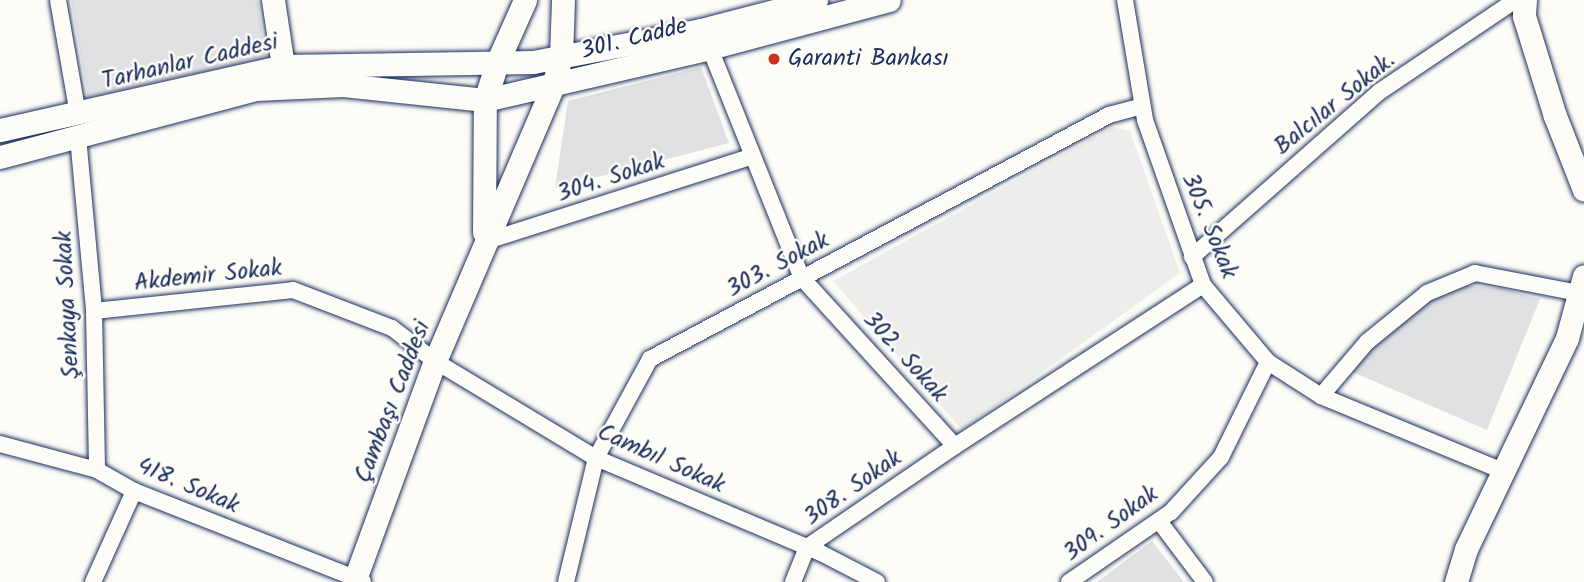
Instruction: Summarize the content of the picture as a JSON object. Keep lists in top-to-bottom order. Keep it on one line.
{"streets":{"main road":["301. Cadde","Tarhanlar Caddesi","Çambaşı Caddesi"],"street":["Balcılar Sokak.","304. Sokak","305. Sokak","303. Sokak","Akdemir Sokak","Şenkaya Sokak","302. Sokak","Cambıl Sokak","418. Sokak","308. Sokak","309. Sokak"]},"crossings":[["301. Cadde","Tarhanlar Caddesi"],["301. Cadde","302. Sokak"],["301. Cadde","Çambaşı Caddesi"],["Tarhanlar Caddesi","Şenkaya Sokak"],["Tarhanlar Caddesi","Çambaşı Caddesi"],["Balcılar Sokak.","305. Sokak"],["304. Sokak","302. Sokak"],["304. Sokak","Çambaşı Caddesi"],["305. Sokak","303. Sokak"],["305. Sokak","309. Sokak"],["303. Sokak","302. Sokak"],["303. Sokak","Cambıl Sokak"],["Akdemir Sokak","Şenkaya Sokak"],["Akdemir Sokak","Çambaşı Caddesi"],["Akdemir Sokak","Cambıl Sokak"],["Şenkaya Sokak","418. Sokak"],["302. Sokak","308. Sokak"],["Çambaşı Caddesi","Cambıl Sokak"],["Çambaşı Caddesi","418. Sokak"],["Cambıl Sokak","308. Sokak"]],"places":["Garanti Bankası"]}
